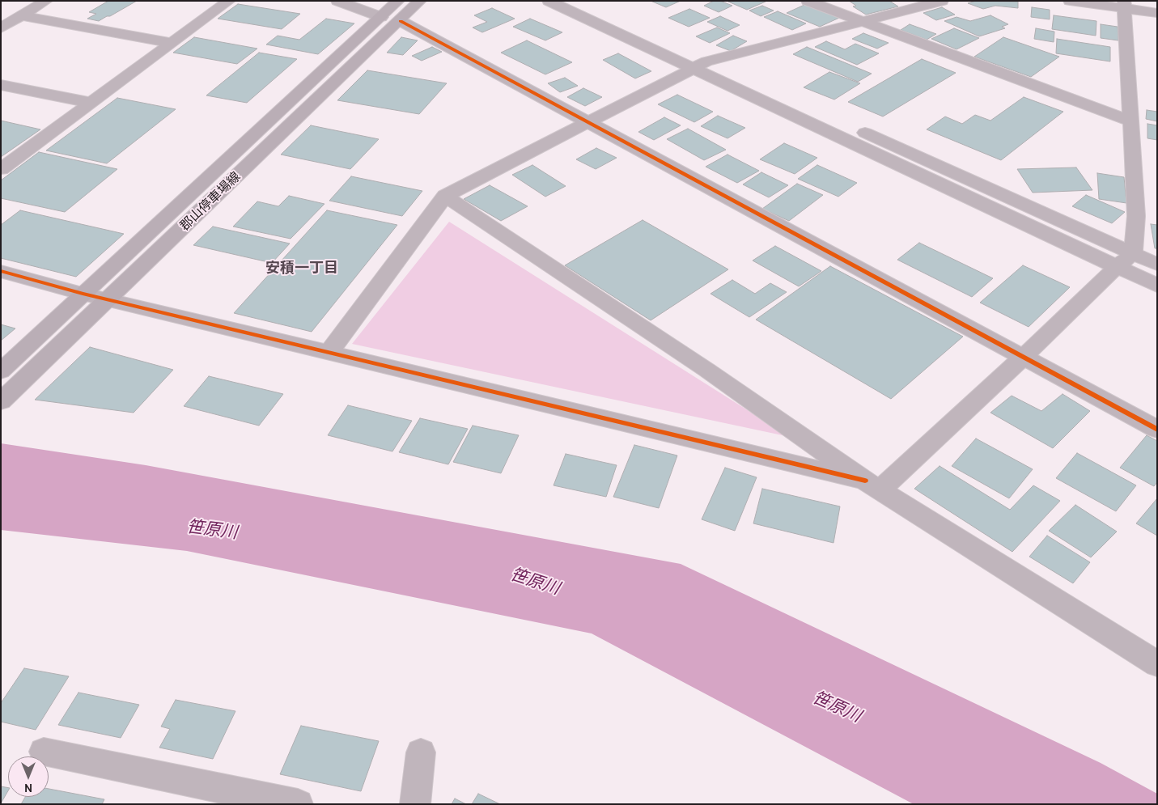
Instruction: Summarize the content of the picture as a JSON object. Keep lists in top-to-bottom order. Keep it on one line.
{"streets":{"main road":["郡山停車場線"]},"districts":["安積一丁目"],"water":["笹原川"],"north":"bottom"}
